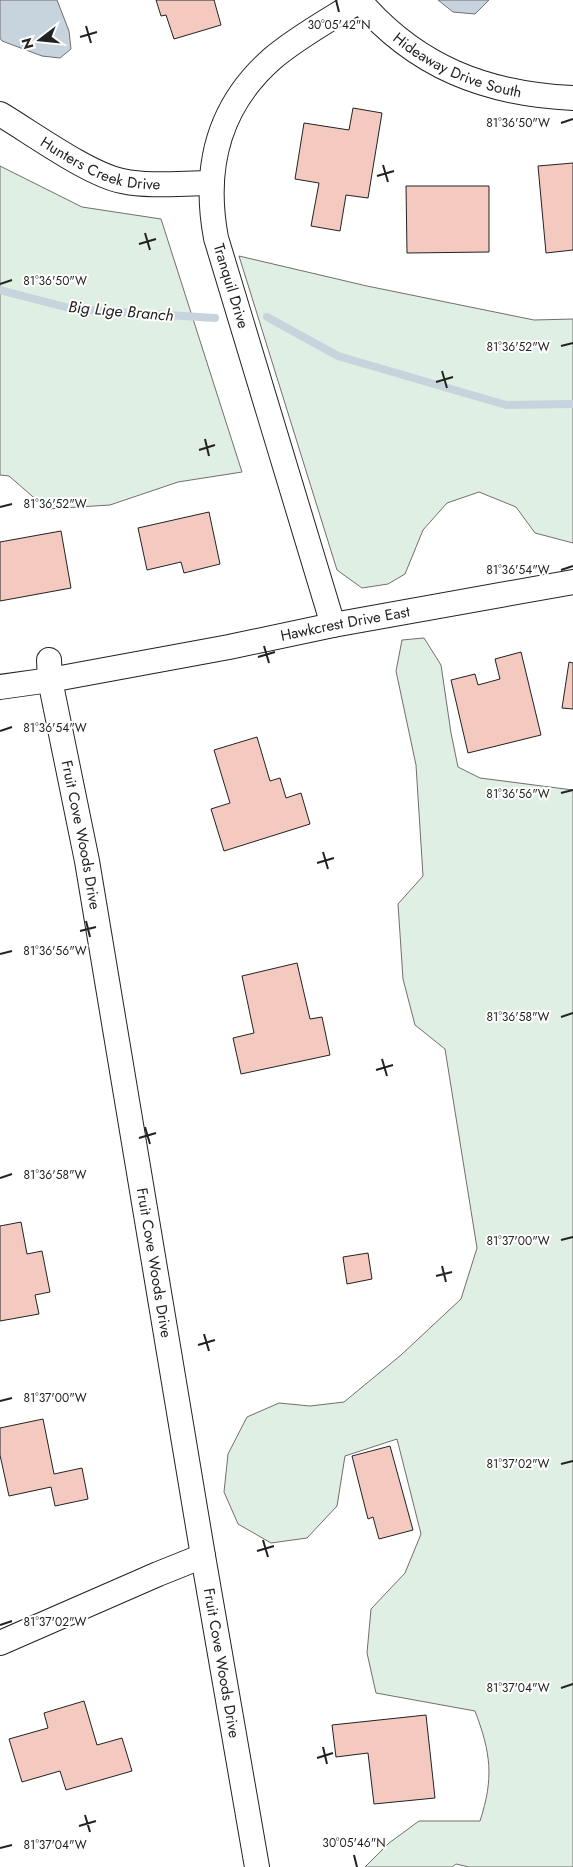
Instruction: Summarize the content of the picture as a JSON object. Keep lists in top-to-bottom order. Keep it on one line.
{"streets":{"street":["Hideaway Drive South","Hunters Creek Drive","Tranquil Drive","Hawkcrest Drive East","Fruit Cove Woods Drive"]},"crossings":[["Hideaway Drive South","Tranquil Drive"],["Hunters Creek Drive","Tranquil Drive"],["Tranquil Drive","Hawkcrest Drive East"],["Hawkcrest Drive East","Fruit Cove Woods Drive"]],"water":["Big Lige Branch"],"north":"left","coordinates":["30°05'42\"N","81°36'50\"W","81°36'52\"W","81°36'54\"W","81°36'56\"W","81°36'58\"W","81°37'00\"W","81°37'02\"W","81°37'04\"W","30°05'46\"N"]}
